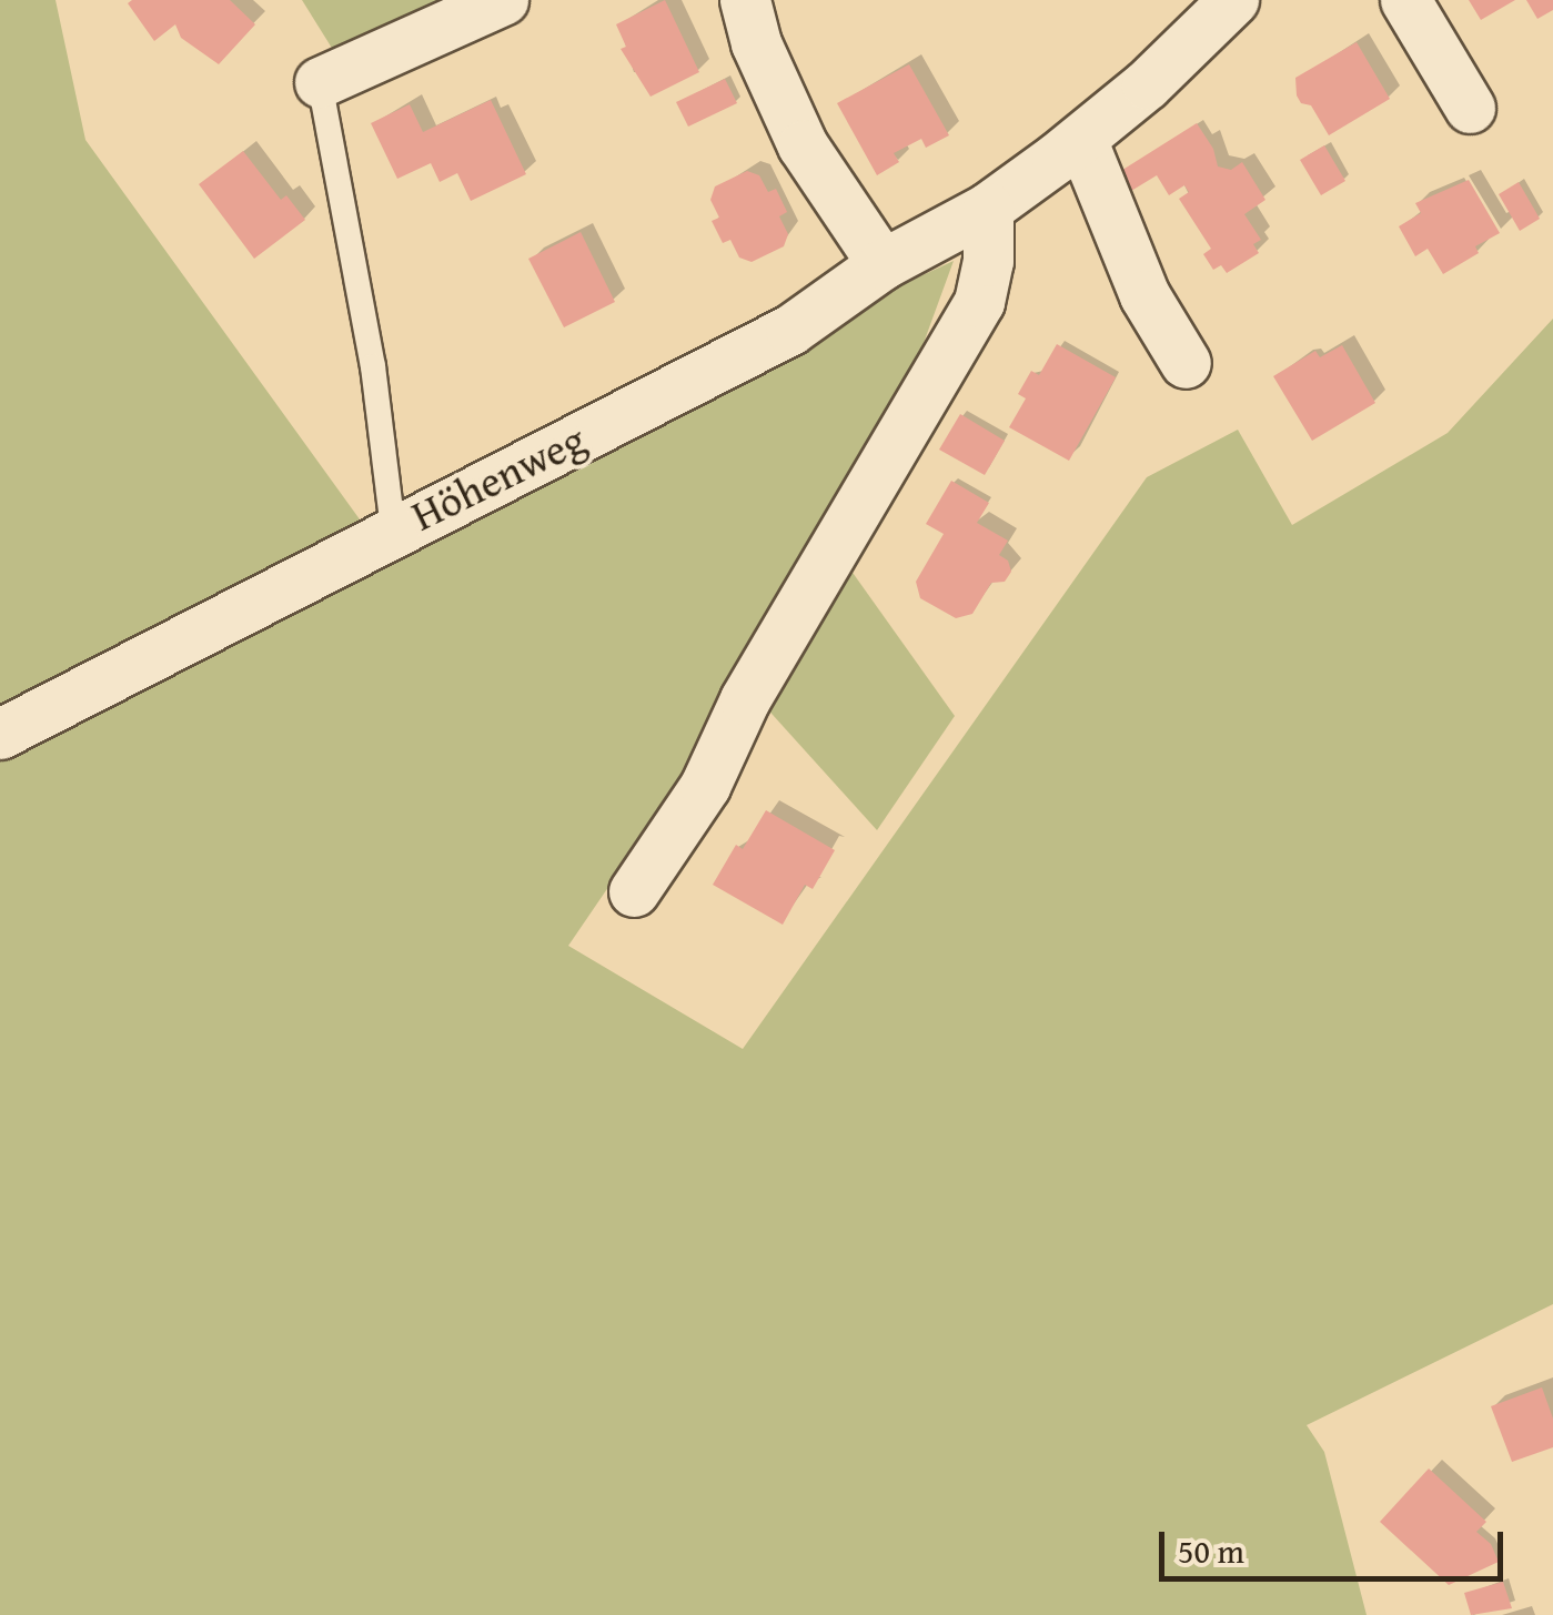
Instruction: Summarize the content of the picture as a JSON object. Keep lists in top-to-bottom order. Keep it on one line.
{"streets":{"street":["Höhenweg"]},"scale_bar":"50 m"}
